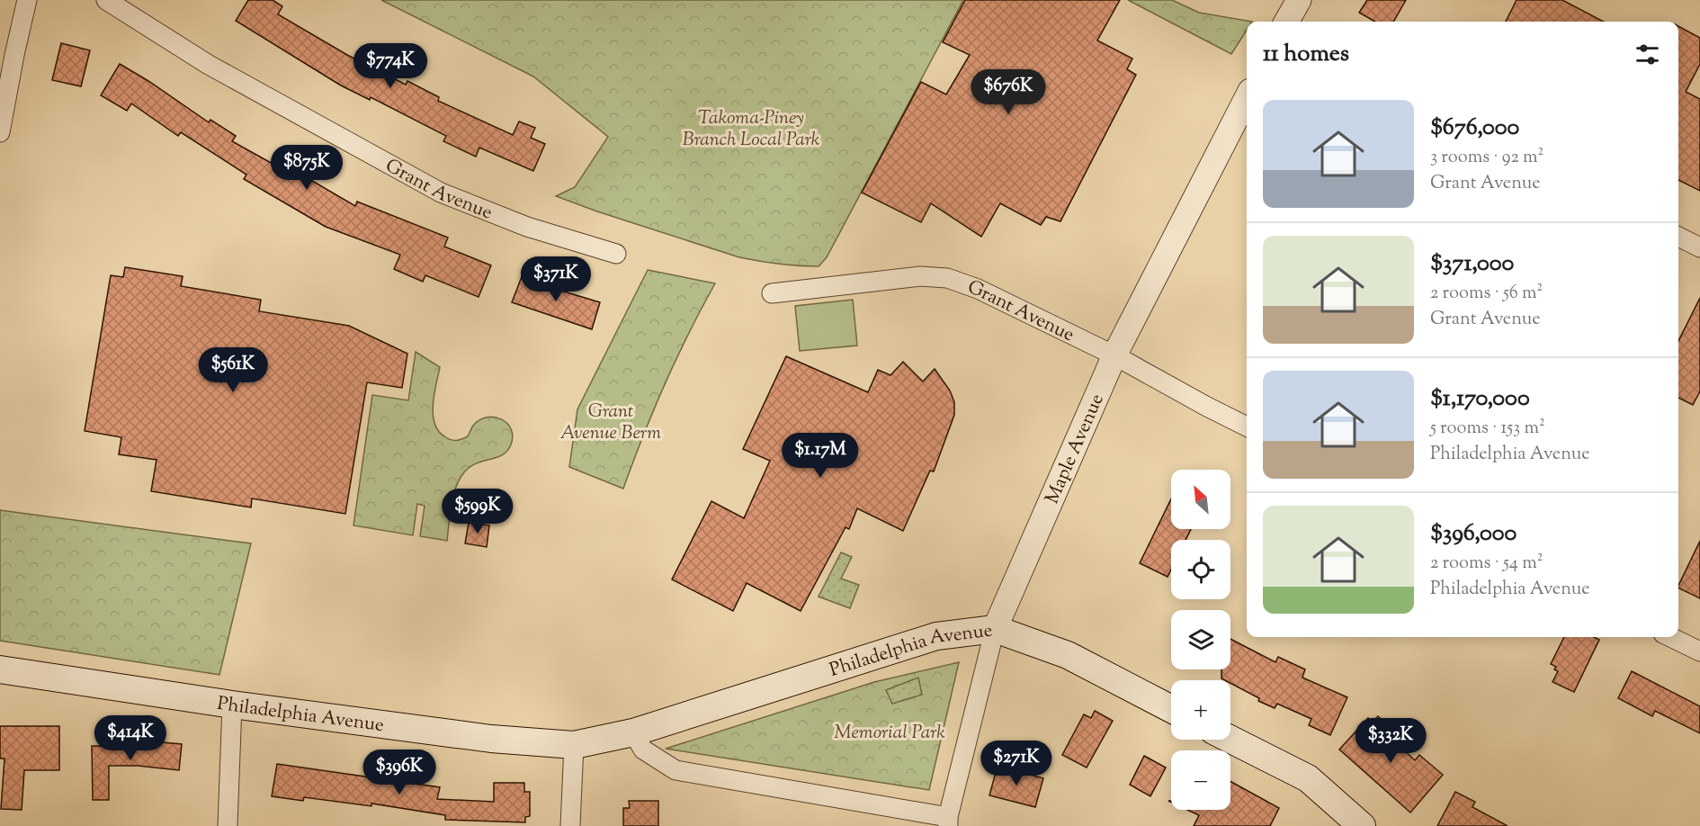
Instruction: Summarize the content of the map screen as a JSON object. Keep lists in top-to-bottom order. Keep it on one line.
{"streets":{"main road":["Philadelphia Avenue"],"street":["Grant Avenue","Maple Avenue"]},"crossings":[["Grant Avenue","Maple Avenue"],["Maple Avenue","Philadelphia Avenue"]],"parks":["Takoma-Piney Branch Local Park","Grant Avenue Berm","Memorial Park"],"north":"top left","page":{"heading":"11 homes","price":["$774K","$676K","$875K","$371K","$561K","$1.17M","$599K","$414K","$332K","$271K","$396K"],"list":[{"name":"$676,000","note":"3 rooms · 92 m² · Grant Avenue"},{"name":"$371,000","note":"2 rooms · 56 m² · Grant Avenue"},{"name":"$1,170,000","note":"5 rooms · 153 m² · Philadelphia Avenue"},{"name":"$396,000","note":"2 rooms · 54 m² · Philadelphia Avenue"}],"map_buttons":["+","−"]}}
